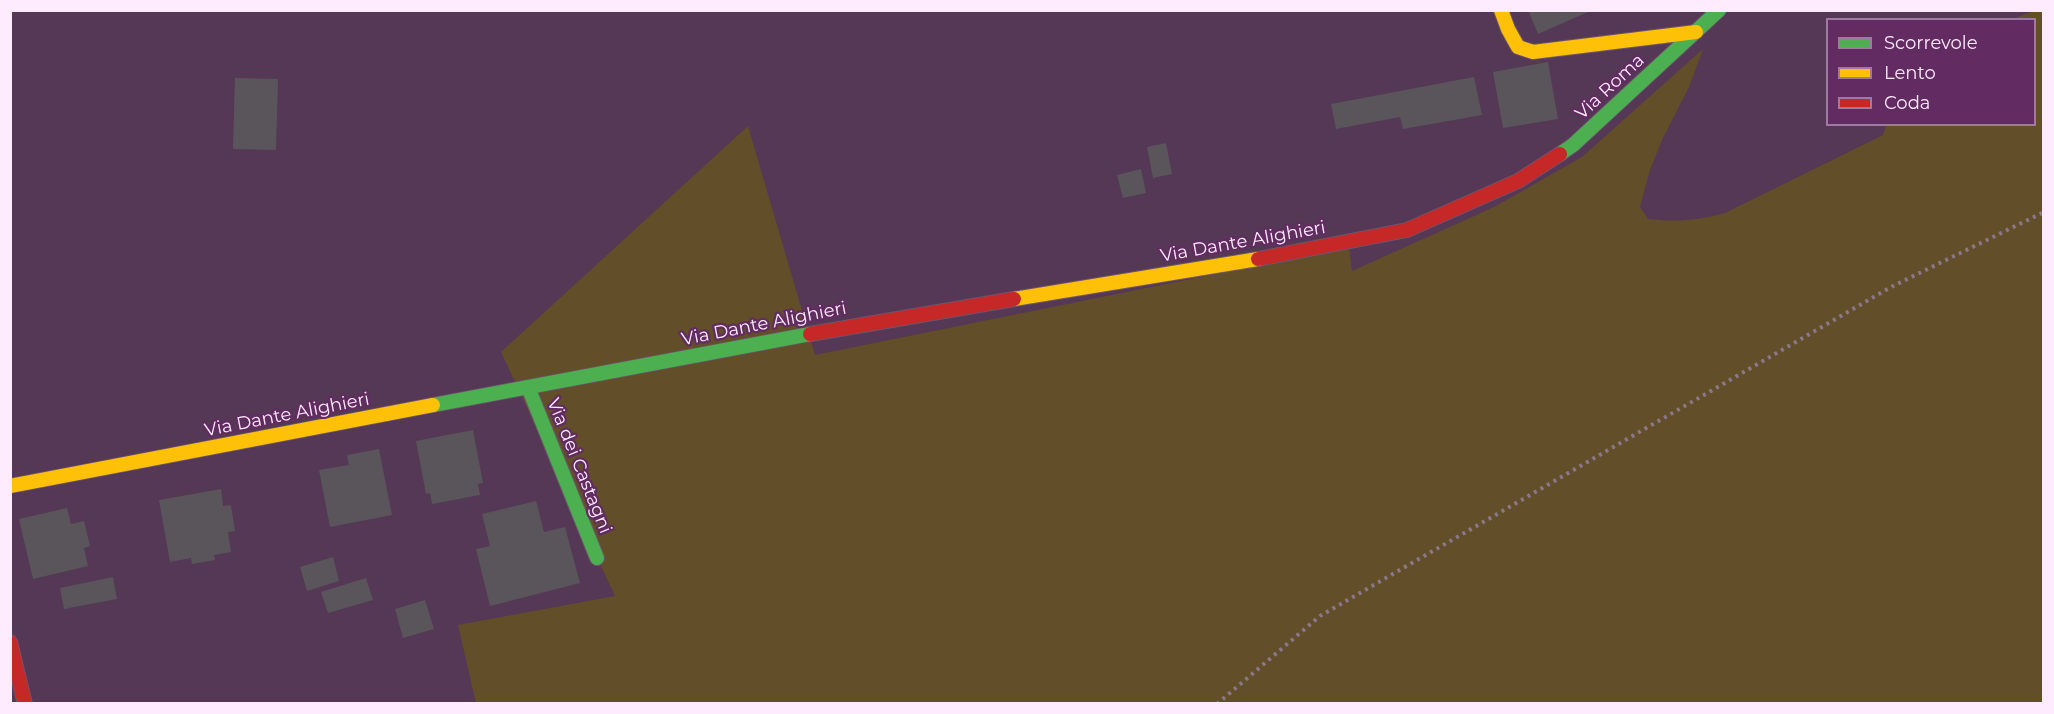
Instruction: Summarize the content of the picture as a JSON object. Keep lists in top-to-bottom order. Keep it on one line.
{"streets":{"street":["Via Roma","Via Dante Alighieri","Via dei Castagni"]},"crossings":[["Via Roma","Via Dante Alighieri"],["Via Dante Alighieri","Via dei Castagni"]],"legend":["Scorrevole","Lento","Coda"]}
